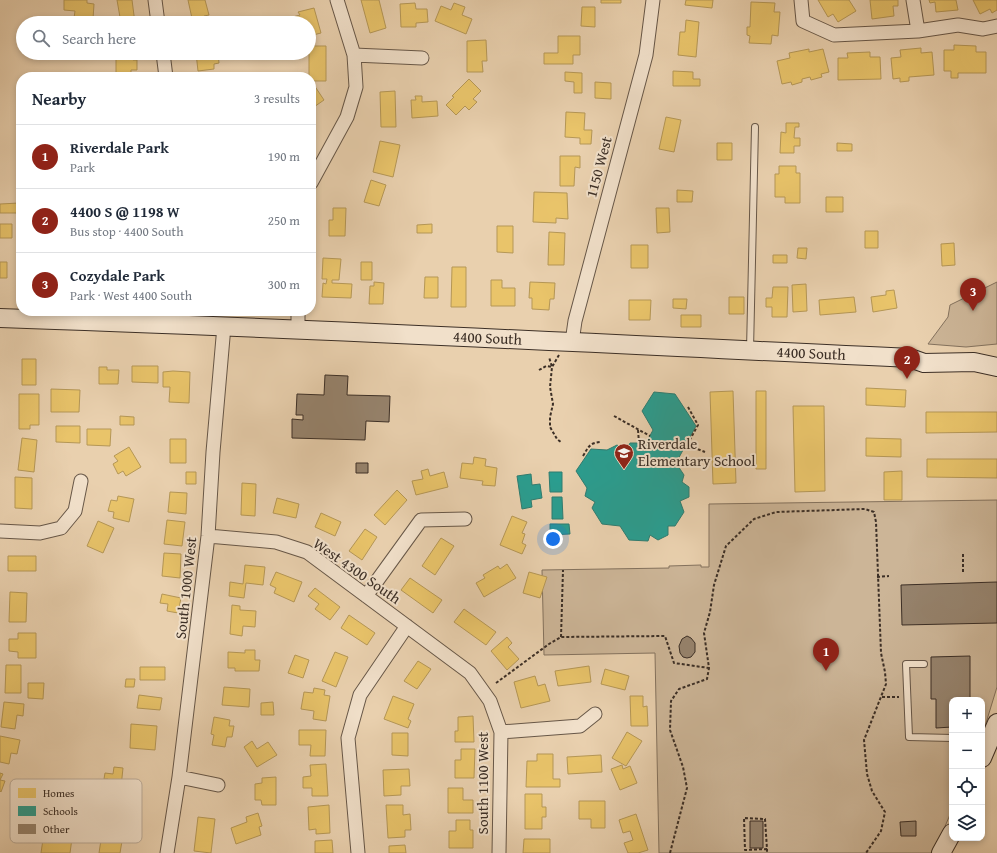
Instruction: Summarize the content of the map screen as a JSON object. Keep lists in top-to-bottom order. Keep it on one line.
{"streets":{"street":["1150 West","4400 South","West 4300 South","South 1000 West","South 1100 West"]},"crossings":[["1150 West","4400 South"],["4400 South","South 1000 West"],["West 4300 South","South 1000 West"],["West 4300 South","South 1100 West"]],"places":{"school or university":["Riverdale Elementary School"]},"legend":["Homes","Schools","Other"],"page":{"search":"Search here","heading":["Nearby","3 results"],"list":[{"mark":"1","name":"Riverdale Park","note":"Park","value":"190 m"},{"mark":"2","name":"4400 S @ 1198 W","note":"Bus stop · 4400 South","value":"250 m"},{"mark":"3","name":"Cozydale Park","note":"Park · West 4400 South","value":"300 m"}],"pins":["3","2","1"],"map_buttons":["+","−"]}}
